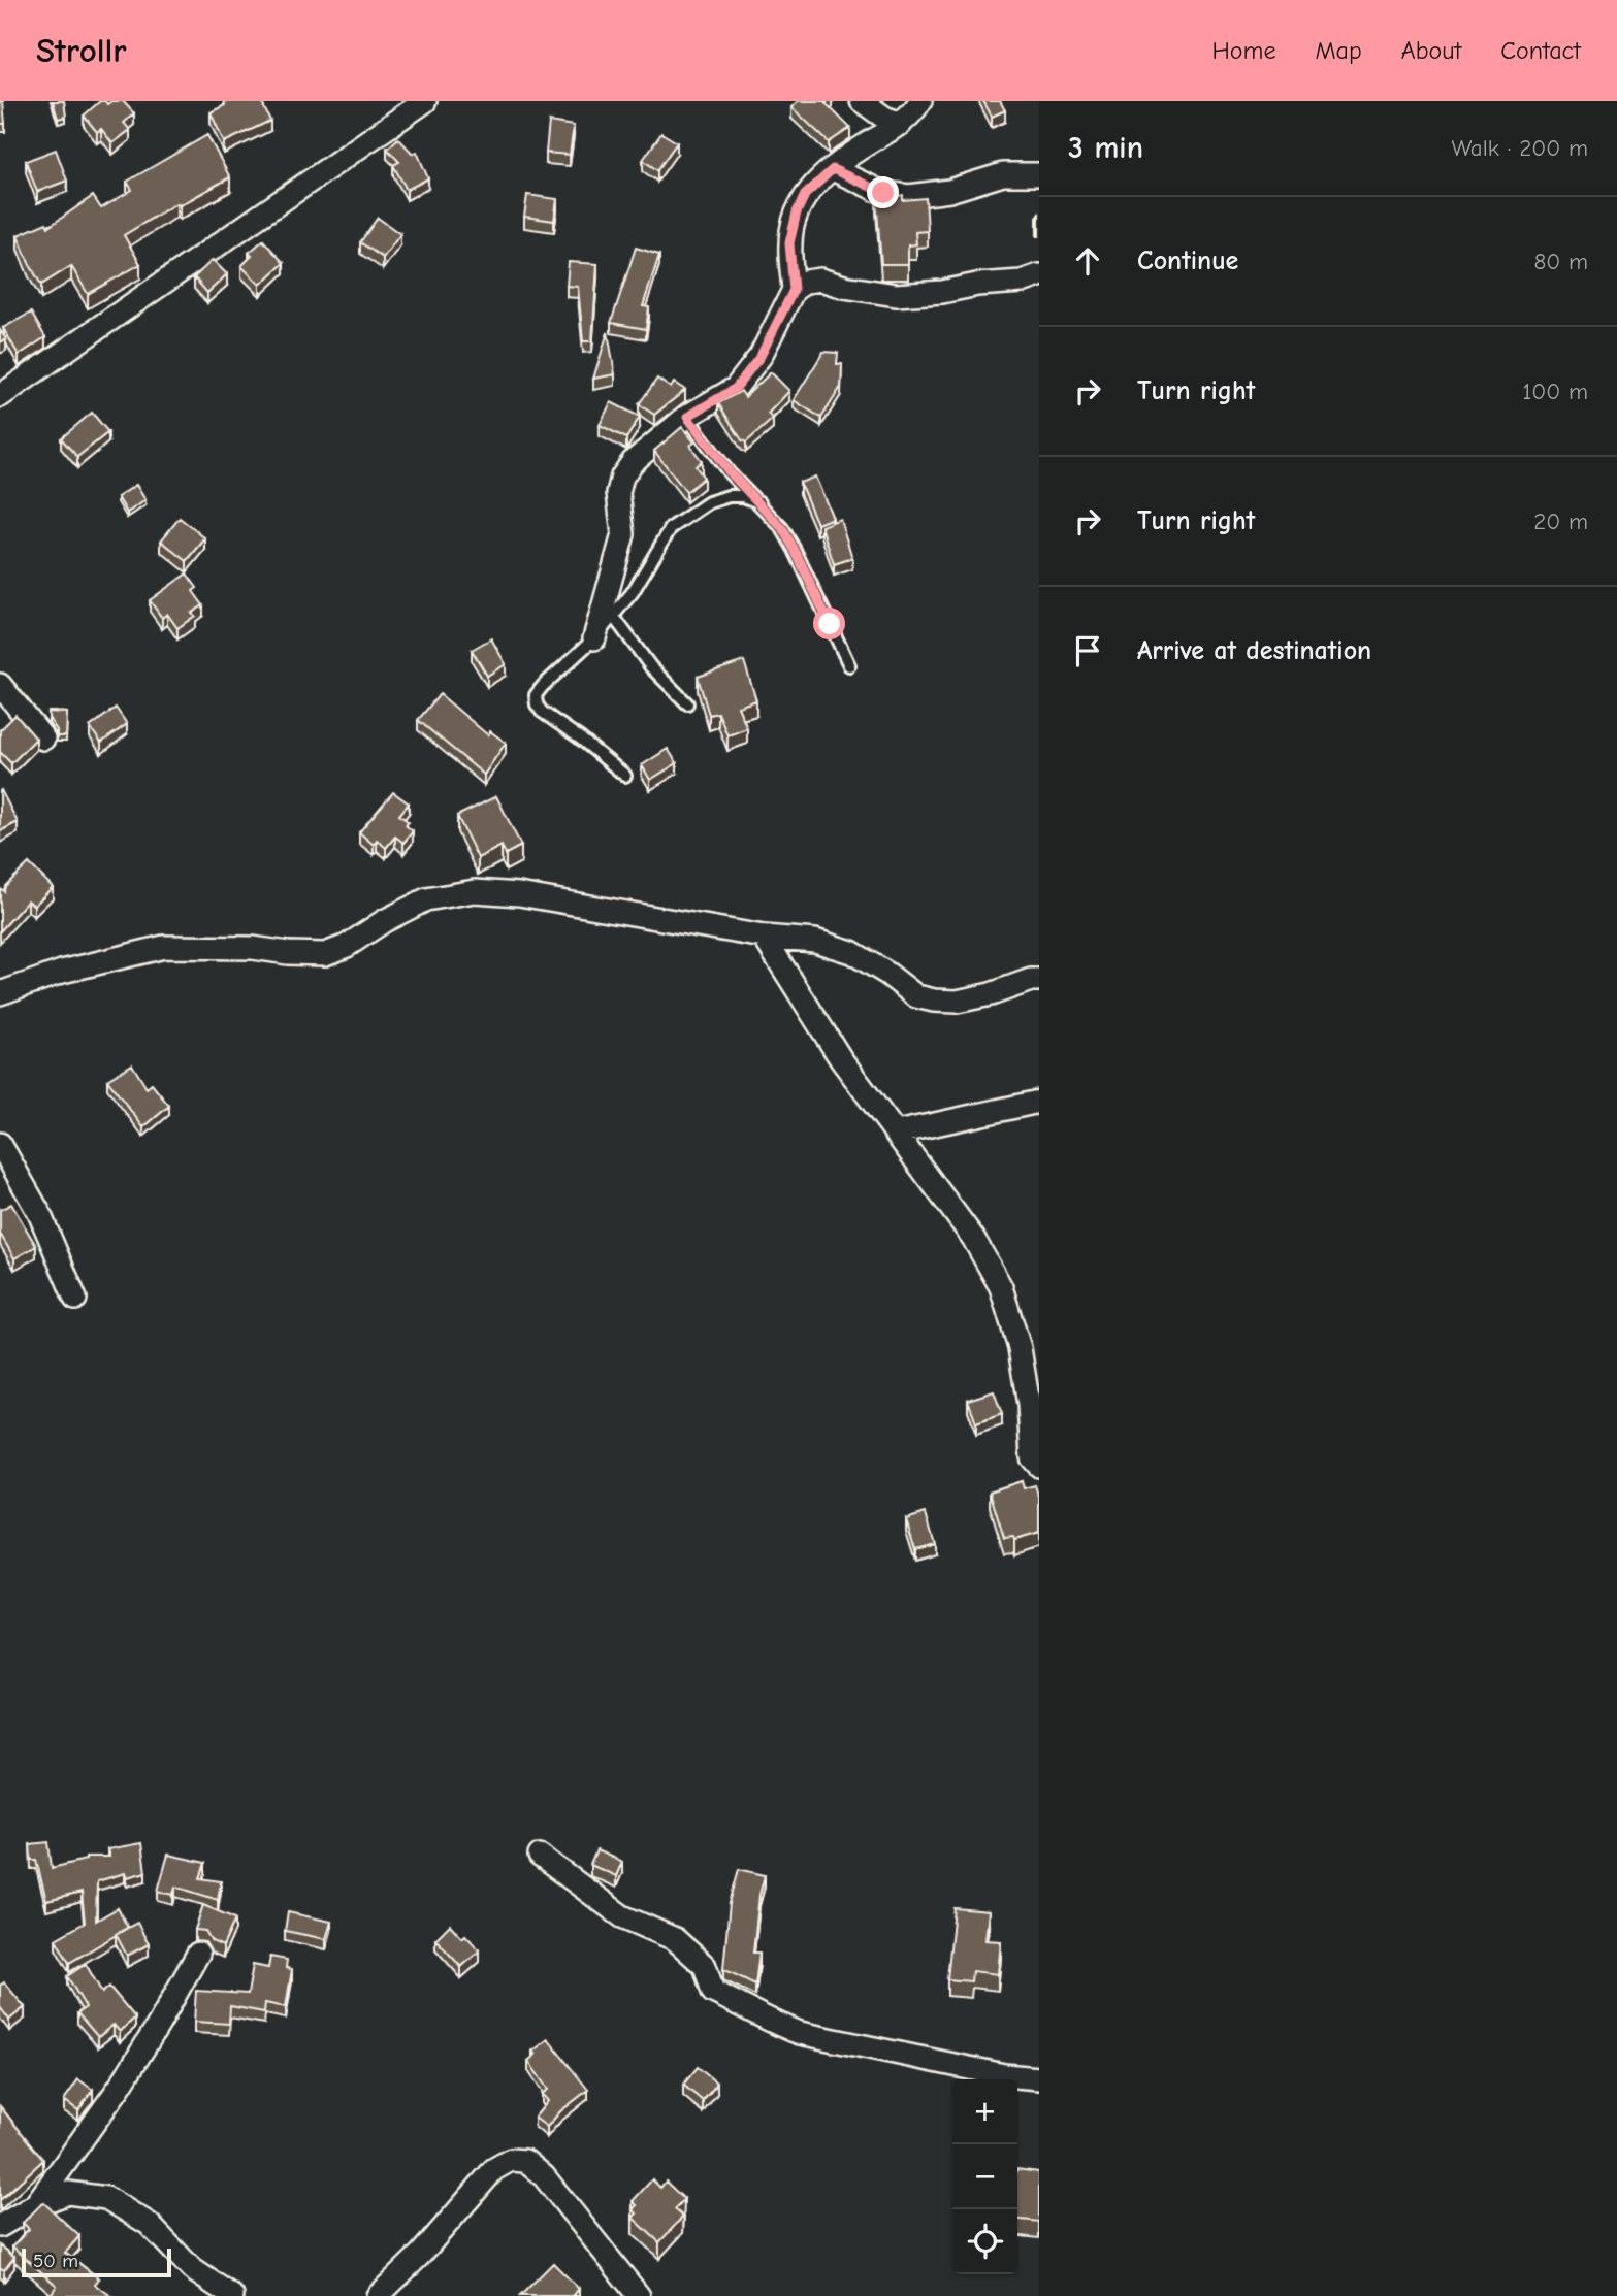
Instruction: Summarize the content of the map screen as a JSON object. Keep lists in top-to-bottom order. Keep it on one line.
{"scale_bar":"50 m","page":{"header":"Strollr","nav":["Home","Map","About","Contact"],"heading":["3 min","Walk · 200 m"],"list":[["Continue","80 m"],["Turn right","100 m"],["Turn right","20 m"],"Arrive at destination"],"map_buttons":["+","−"],"scale":"50 m"}}
